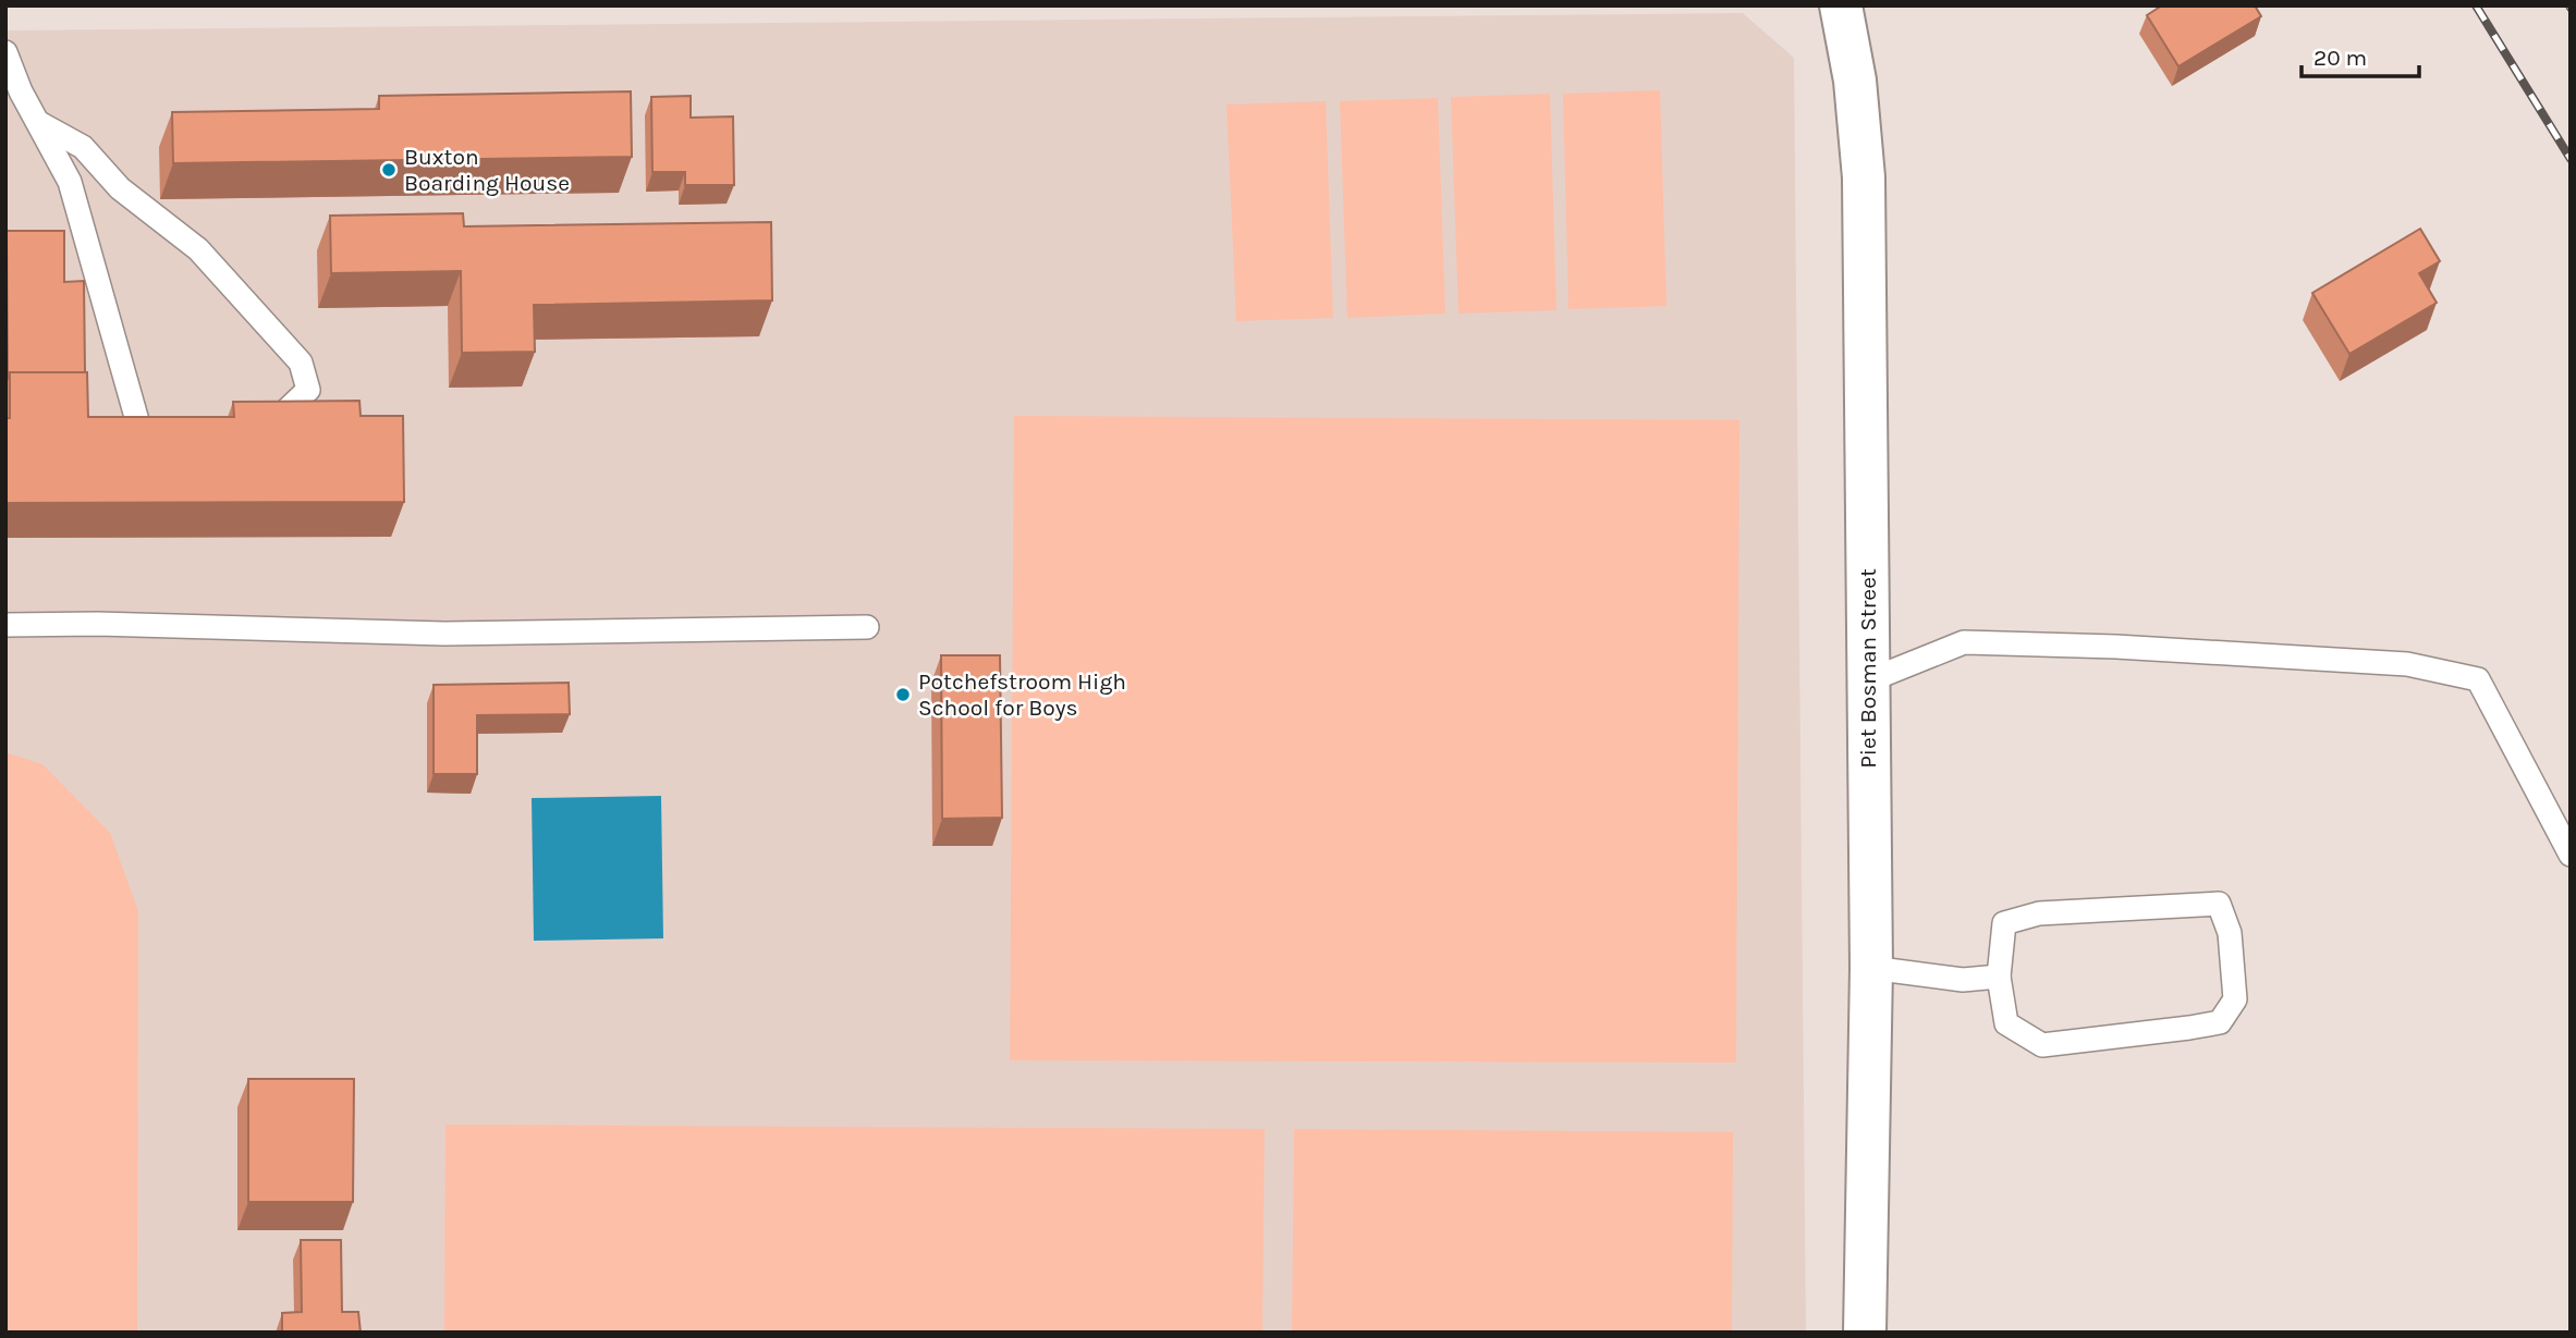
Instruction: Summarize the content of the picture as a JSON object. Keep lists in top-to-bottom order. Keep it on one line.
{"streets":{"street":["Piet Bosman Street"]},"places":["Buxton Boarding House","Potchefstroom High School for Boys"],"scale_bar":"20 m"}
